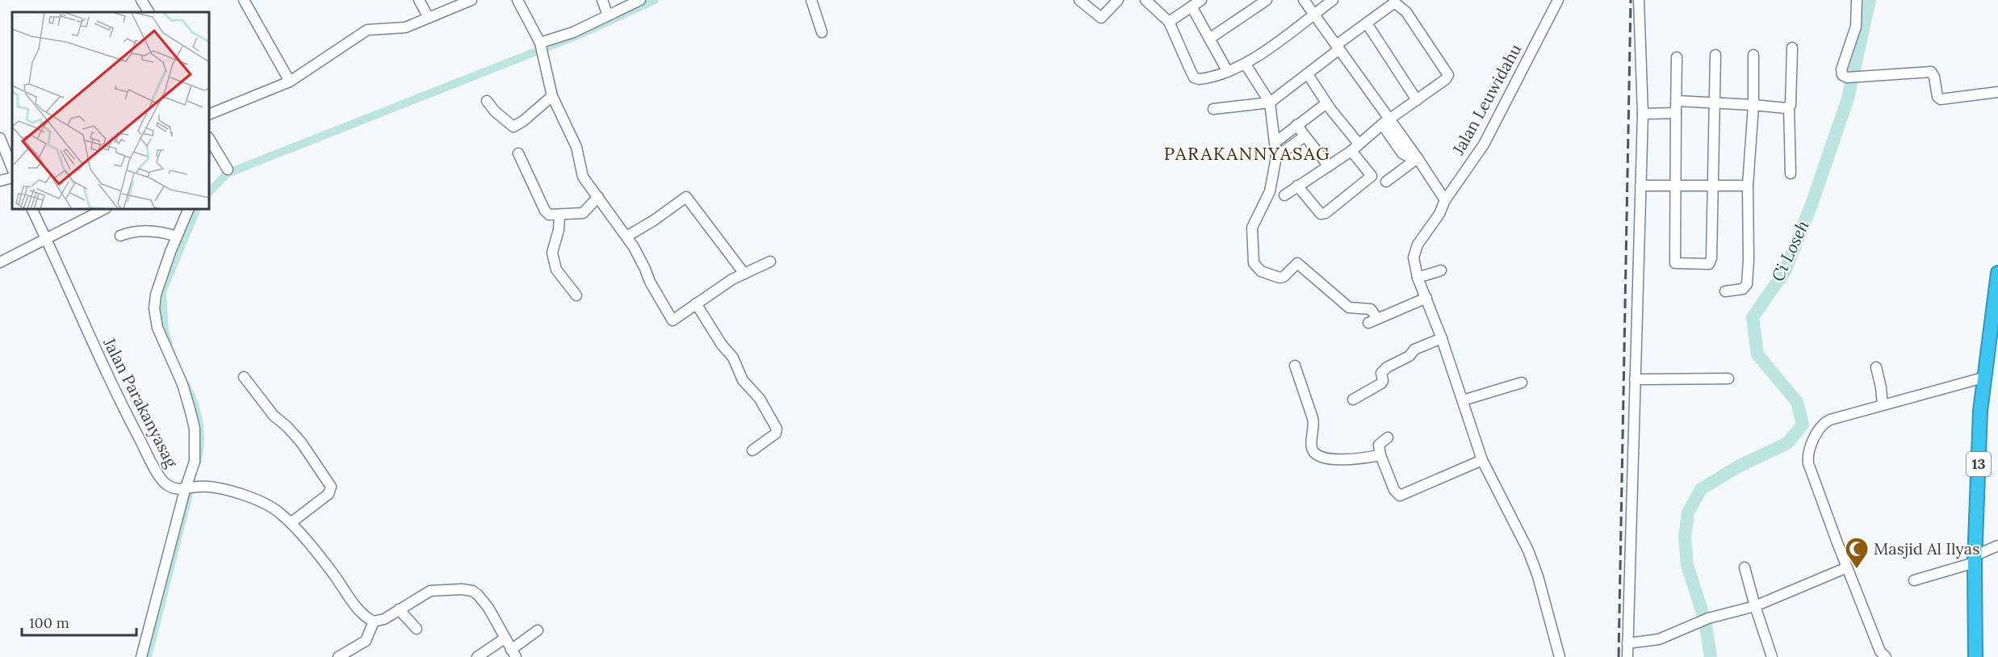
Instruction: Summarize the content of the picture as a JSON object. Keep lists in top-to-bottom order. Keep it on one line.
{"streets":{"highway":["13"],"street":["Jalan Leuwidahu","Jalan Parakanyasag"]},"districts":["PARAKANNYASAG"],"water":["Ci Loseh"],"places":{"mosque":["Masjid Al Ilyas"]},"scale_bar":"100 m"}
